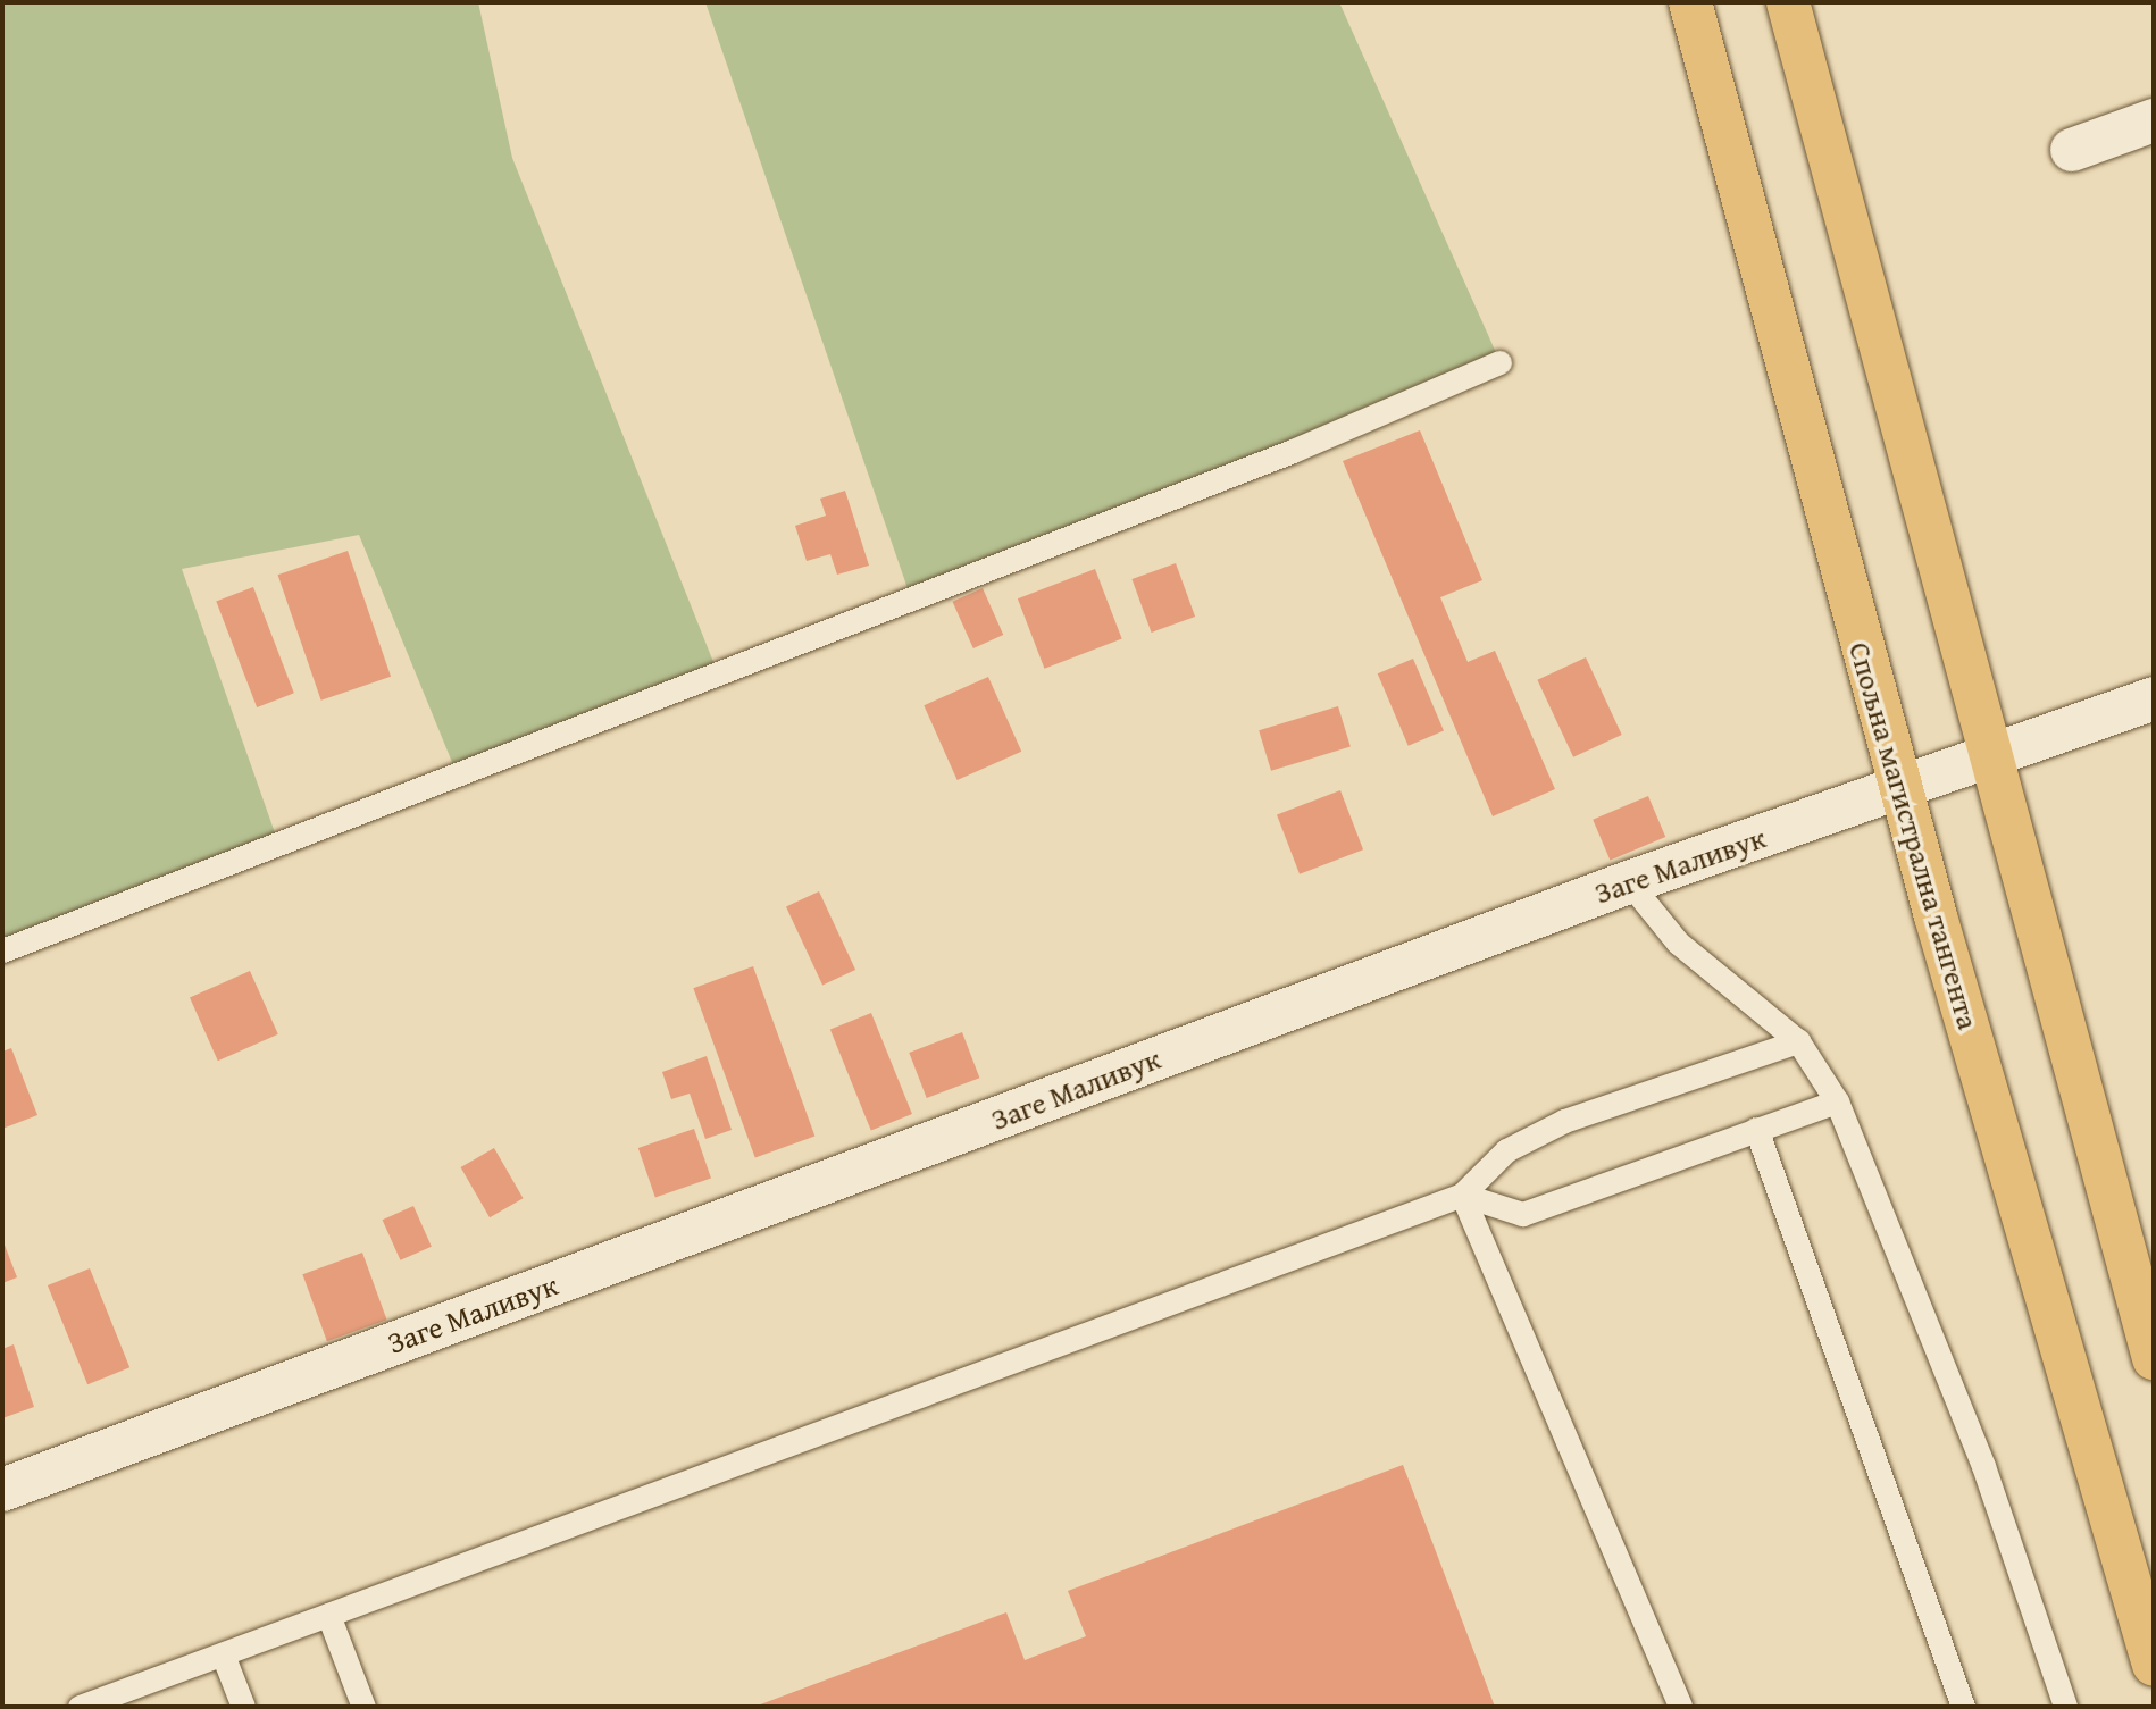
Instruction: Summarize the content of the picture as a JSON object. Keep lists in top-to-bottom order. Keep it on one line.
{"streets":{"highway":["Спољна магистрална тангента"],"street":["Заге Маливук"]},"crossings":[["Спољна магистрална тангента","Заге Маливук"]]}
